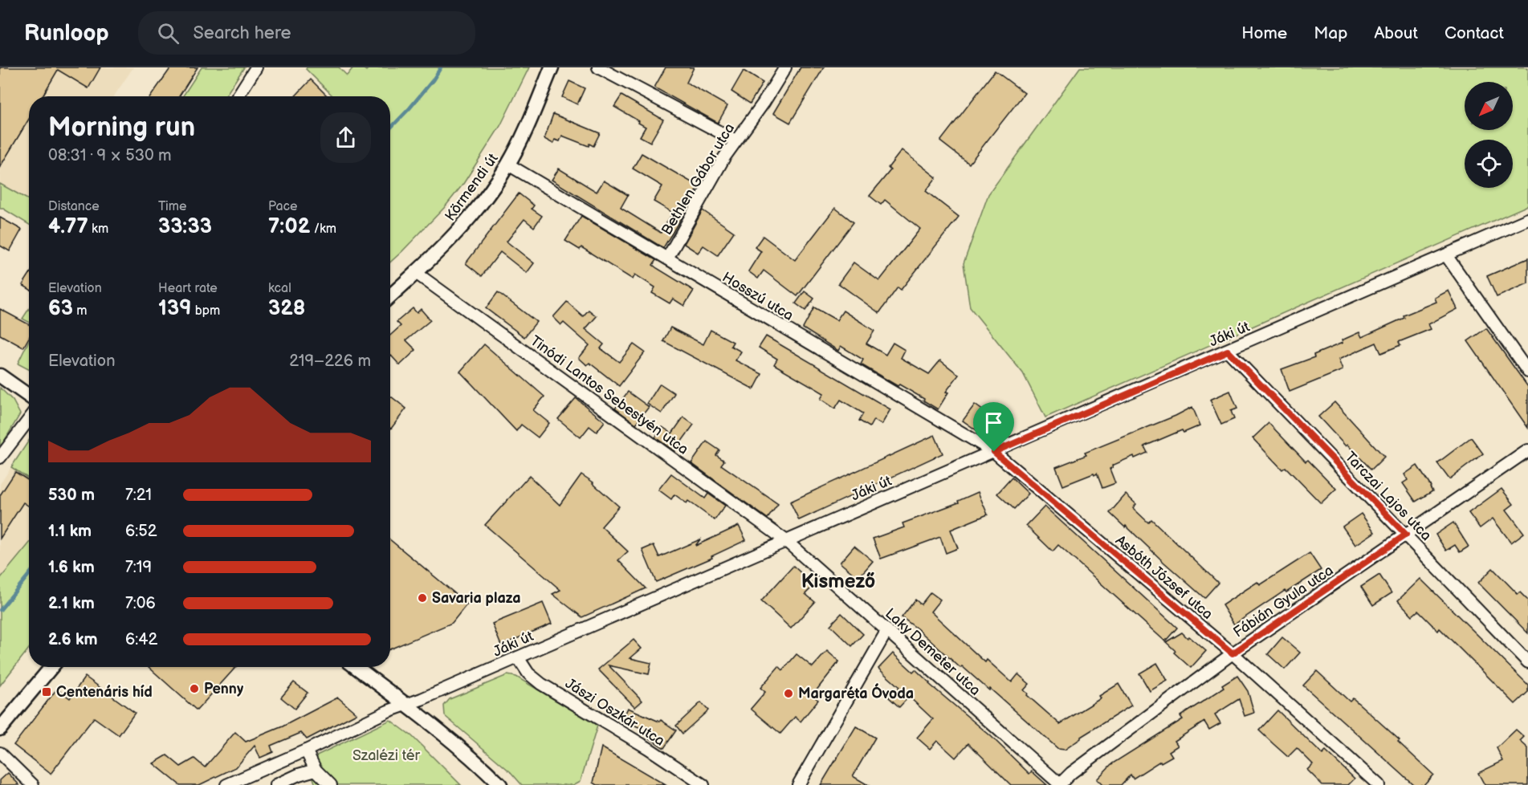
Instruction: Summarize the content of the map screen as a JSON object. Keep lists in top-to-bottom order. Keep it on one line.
{"streets":{"street":["Bethlen Gábor utca","Körmendi út","Hosszú utca","Jáki út","Tinódi Lantos Sebestyén utca","Tarczai Lajos utca","Asbóth József utca","Fábián Gyula utca","Laky Demeter utca","Jászi Oszkár utca"]},"crossings":[["Bethlen Gábor utca","Hosszú utca"],["Körmendi út","Hosszú utca"],["Körmendi út","Tinódi Lantos Sebestyén utca"],["Hosszú utca","Jáki út"],["Hosszú utca","Asbóth József utca"],["Jáki út","Tinódi Lantos Sebestyén utca"],["Jáki út","Tarczai Lajos utca"],["Jáki út","Asbóth József utca"],["Jáki út","Laky Demeter utca"],["Jáki út","Jászi Oszkár utca"],["Tinódi Lantos Sebestyén utca","Laky Demeter utca"],["Tarczai Lajos utca","Fábián Gyula utca"],["Asbóth József utca","Fábián Gyula utca"],["Fábián Gyula utca","Laky Demeter utca"]],"districts":["Kismező"],"parks":["Szalézi tér"],"places":{"other":["Savaria plaza","Penny","Margaréta Óvoda"],"transit":["Centenáris híd"]},"north":"bottom left","page":{"header":"Runloop","search":"Search here","nav":["Home","Map","About","Contact"],"heading":["Morning run","08:31 · 9 × 530 m"],"stats":[["Distance","4.77 km"],["Time","33:33"],["Pace","7:02 /km"],["Elevation","63 m"],["Heart rate","139 bpm"],["kcal","328"]],"chart":["Elevation","219–226 m"],"list":[{"name":"530 m","note":"7:21"},{"name":"1.1 km","note":"6:52"},{"name":"1.6 km","note":"7:19"},{"name":"2.1 km","note":"7:06"},{"name":"2.6 km","note":"6:42"}]}}
